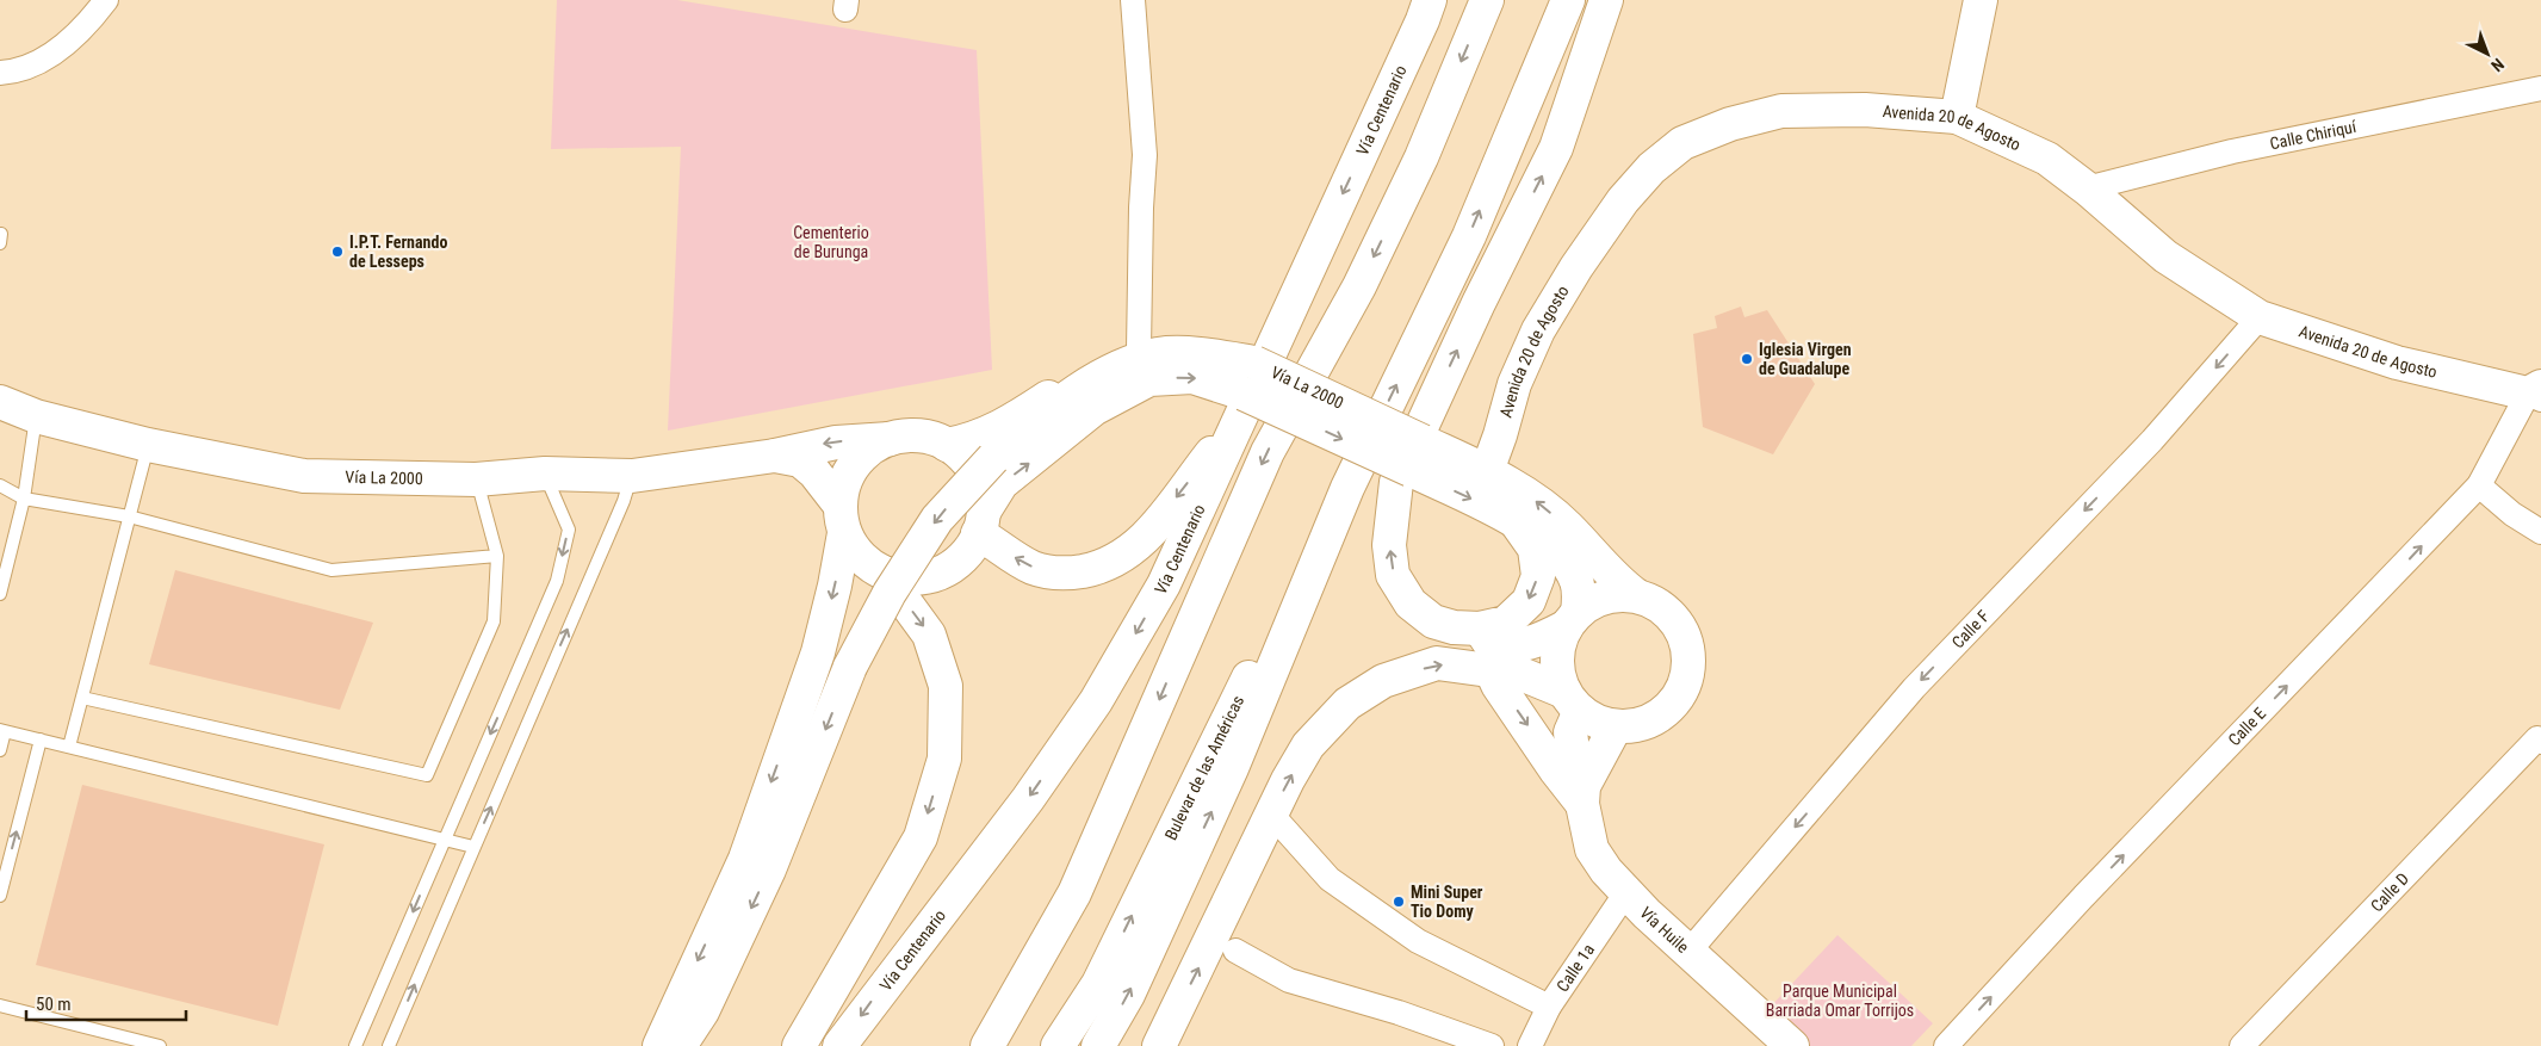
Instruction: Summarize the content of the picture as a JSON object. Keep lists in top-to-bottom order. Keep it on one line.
{"streets":{"main road":["Vía Centenario","Avenida 20 de Agosto","Vía La 2000","Bulevar de las Américas","Vía Huile"],"street":["Calle Chiriquí","Calle F","Calle E","Calle D","Calle 1a"]},"crossings":[["Vía Centenario","Vía La 2000"],["Avenida 20 de Agosto","Calle Chiriquí"],["Avenida 20 de Agosto","Vía La 2000"],["Avenida 20 de Agosto","Calle F"],["Avenida 20 de Agosto","Calle E"],["Vía La 2000","Vía Huile"],["Calle F","Vía Huile"],["Vía Huile","Calle 1a"]],"one_way":["Calle F","Calle E"],"parks":["Cementerio de Burunga","Parque Municipal Barriada Omar Torrijos"],"places":["I.P.T. Fernando de Lesseps","Iglesia Virgen de Guadalupe","Mini Super Tio Domy"],"scale_bar":"50 m","north":"bottom right"}
